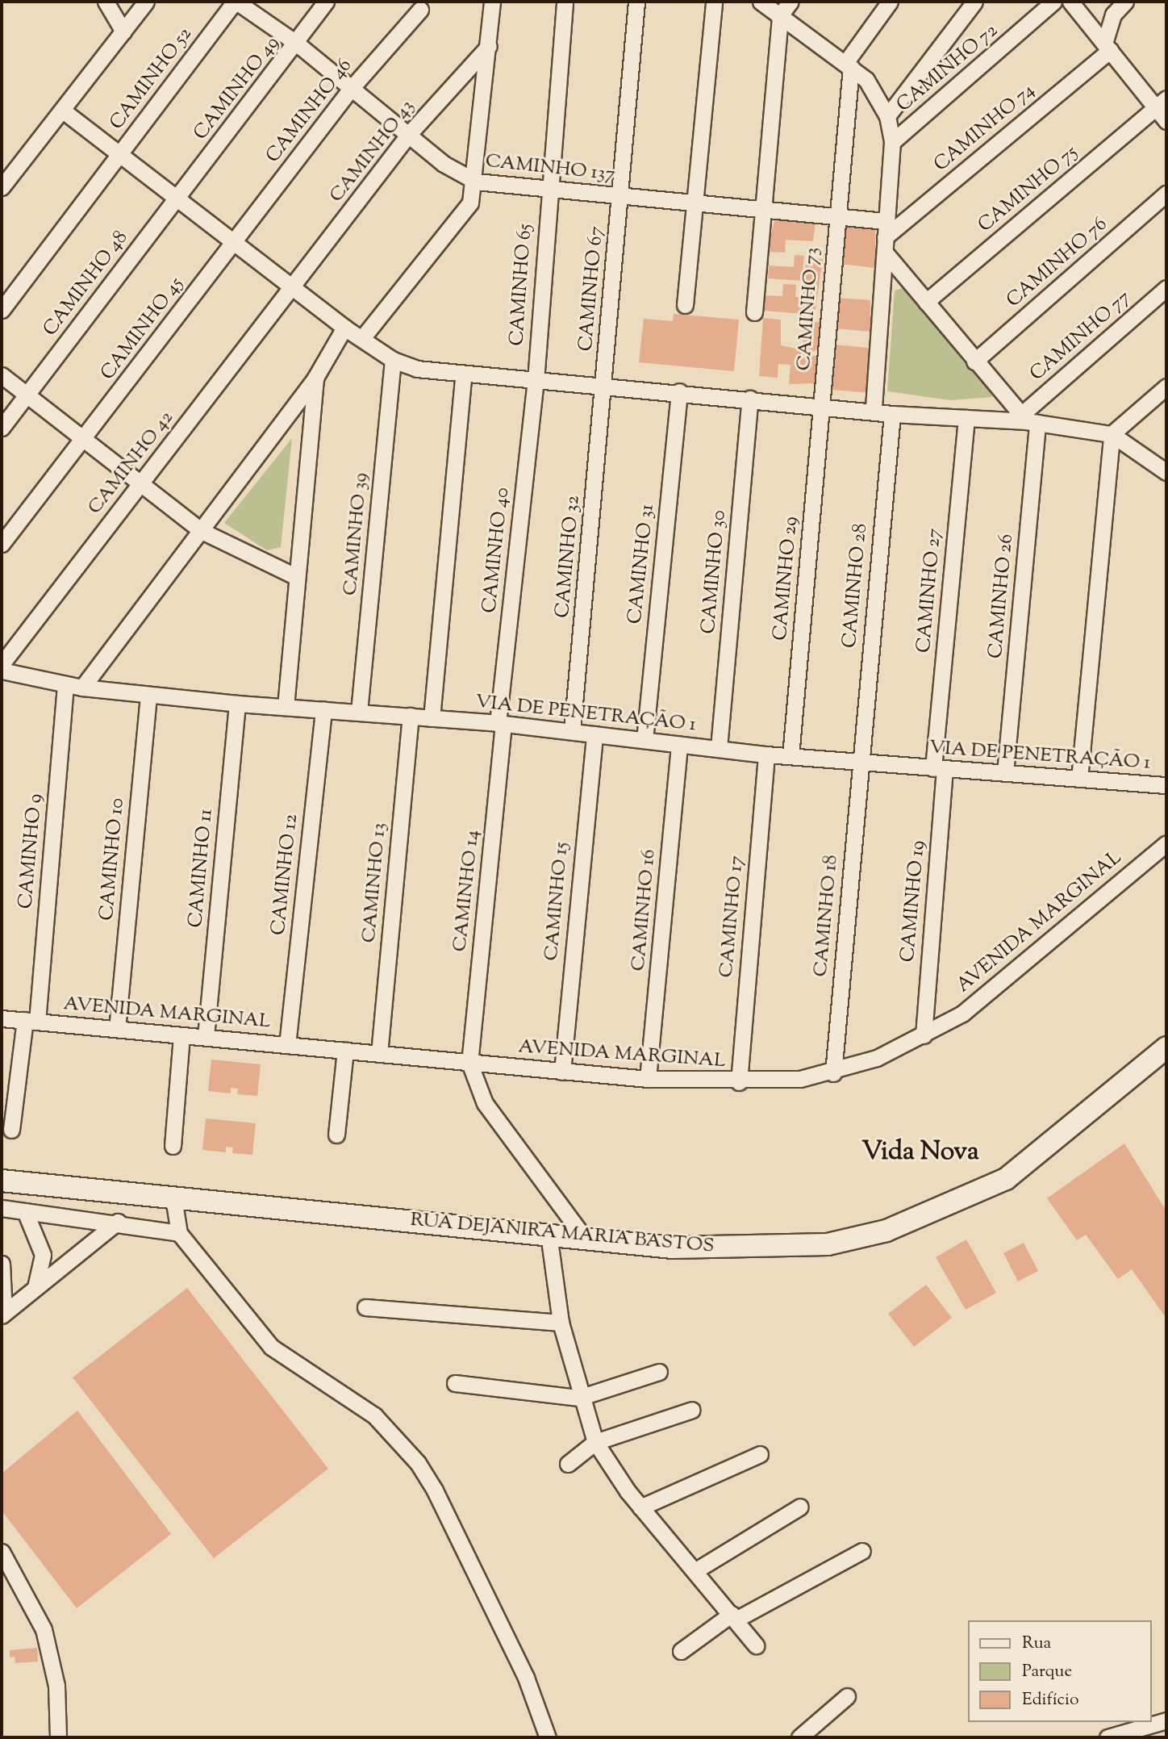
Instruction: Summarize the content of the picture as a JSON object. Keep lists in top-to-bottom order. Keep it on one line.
{"streets":{"main road":["RUA DEJANIRA MARIA BASTOS"],"street":["CAMINHO 72","CAMINHO 52","CAMINHO 49","CAMINHO 46","CAMINHO 74","CAMINHO 43","CAMINHO 137","CAMINHO 75","CAMINHO 76","CAMINHO 48","CAMINHO 65","CAMINHO 67","CAMINHO 73","CAMINHO 45","CAMINHO 77","CAMINHO 42","CAMINHO 39","CAMINHO 40","CAMINHO 32","CAMINHO 31","CAMINHO 30","CAMINHO 29","CAMINHO 28","CAMINHO 27","CAMINHO 26","VIA DE PENETRAÇÃO 1","CAMINHO 9","CAMINHO 10","CAMINHO 11","CAMINHO 12","CAMINHO 13","CAMINHO 14","CAMINHO 15","CAMINHO 19","CAMINHO 16","CAMINHO 18","CAMINHO 17","AVENIDA MARGINAL"]},"crossings":[["CAMINHO 52","CAMINHO 137"],["CAMINHO 49","CAMINHO 137"],["CAMINHO 49","CAMINHO 48"],["CAMINHO 46","CAMINHO 137"],["CAMINHO 46","CAMINHO 45"],["CAMINHO 74","CAMINHO 137"],["CAMINHO 43","CAMINHO 137"],["CAMINHO 43","CAMINHO 42"],["CAMINHO 137","CAMINHO 65"],["CAMINHO 137","CAMINHO 67"],["CAMINHO 137","CAMINHO 73"],["CAMINHO 65","CAMINHO 40"],["CAMINHO 67","CAMINHO 32"],["CAMINHO 73","CAMINHO 29"],["CAMINHO 77","CAMINHO 26"],["CAMINHO 39","VIA DE PENETRAÇÃO 1"],["CAMINHO 40","VIA DE PENETRAÇÃO 1"],["CAMINHO 40","CAMINHO 14"],["CAMINHO 32","VIA DE PENETRAÇÃO 1"],["CAMINHO 31","VIA DE PENETRAÇÃO 1"],["CAMINHO 30","VIA DE PENETRAÇÃO 1"],["CAMINHO 29","VIA DE PENETRAÇÃO 1"],["CAMINHO 28","VIA DE PENETRAÇÃO 1"],["CAMINHO 28","CAMINHO 18"],["CAMINHO 27","VIA DE PENETRAÇÃO 1"],["CAMINHO 27","CAMINHO 19"],["CAMINHO 26","VIA DE PENETRAÇÃO 1"],["VIA DE PENETRAÇÃO 1","CAMINHO 9"],["VIA DE PENETRAÇÃO 1","CAMINHO 10"],["VIA DE PENETRAÇÃO 1","CAMINHO 11"],["VIA DE PENETRAÇÃO 1","CAMINHO 12"],["VIA DE PENETRAÇÃO 1","CAMINHO 13"],["VIA DE PENETRAÇÃO 1","CAMINHO 14"],["VIA DE PENETRAÇÃO 1","CAMINHO 15"],["VIA DE PENETRAÇÃO 1","CAMINHO 19"],["VIA DE PENETRAÇÃO 1","CAMINHO 16"],["VIA DE PENETRAÇÃO 1","CAMINHO 18"],["VIA DE PENETRAÇÃO 1","CAMINHO 17"],["CAMINHO 9","AVENIDA MARGINAL"],["CAMINHO 10","AVENIDA MARGINAL"],["CAMINHO 11","AVENIDA MARGINAL"],["CAMINHO 12","AVENIDA MARGINAL"],["CAMINHO 13","AVENIDA MARGINAL"],["CAMINHO 14","AVENIDA MARGINAL"],["CAMINHO 15","AVENIDA MARGINAL"],["CAMINHO 19","AVENIDA MARGINAL"],["CAMINHO 16","AVENIDA MARGINAL"],["CAMINHO 18","AVENIDA MARGINAL"],["CAMINHO 17","AVENIDA MARGINAL"]],"districts":["Vida Nova"],"legend":["Rua","Parque","Edifício"]}
